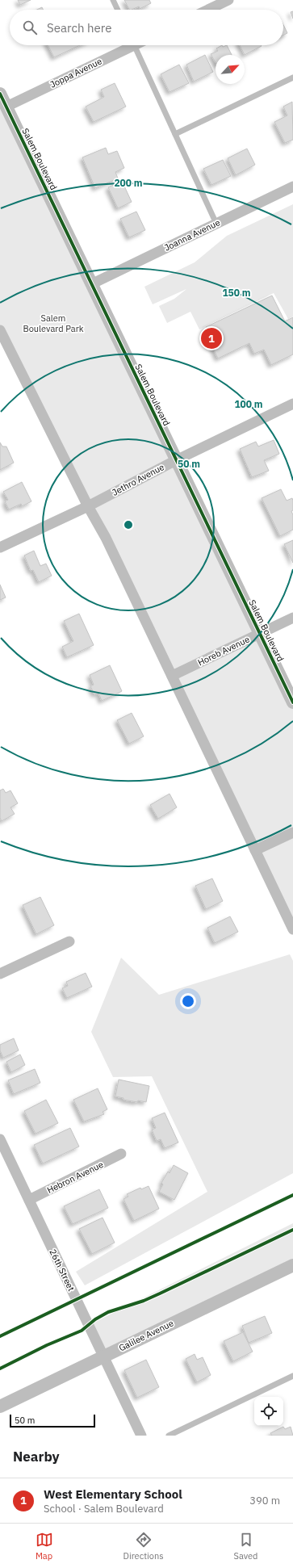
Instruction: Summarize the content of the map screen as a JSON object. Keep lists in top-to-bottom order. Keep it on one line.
{"streets":{"street":["Joppa Avenue","Salem Boulevard","Joanna Avenue","Jethro Avenue","Horeb Avenue","Hebron Avenue","26th Street","Galilee Avenue"]},"crossings":[["Joppa Avenue","Salem Boulevard"],["Salem Boulevard","Joanna Avenue"],["Salem Boulevard","Jethro Avenue"],["Salem Boulevard","Horeb Avenue"],["Hebron Avenue","26th Street"],["26th Street","Galilee Avenue"]],"parks":["Salem Boulevard Park"],"scale_bar":"50 m","north":"top right","page":{"search":"Search here","pins":"1","scale":"50 m","heading":"Nearby","list":[{"mark":"1","name":"West Elementary School","note":"School · Salem Boulevard","value":"390 m"}],"nav":["Map","Directions","Saved"]},"rings":["200 m","150 m","100 m","50 m"]}
